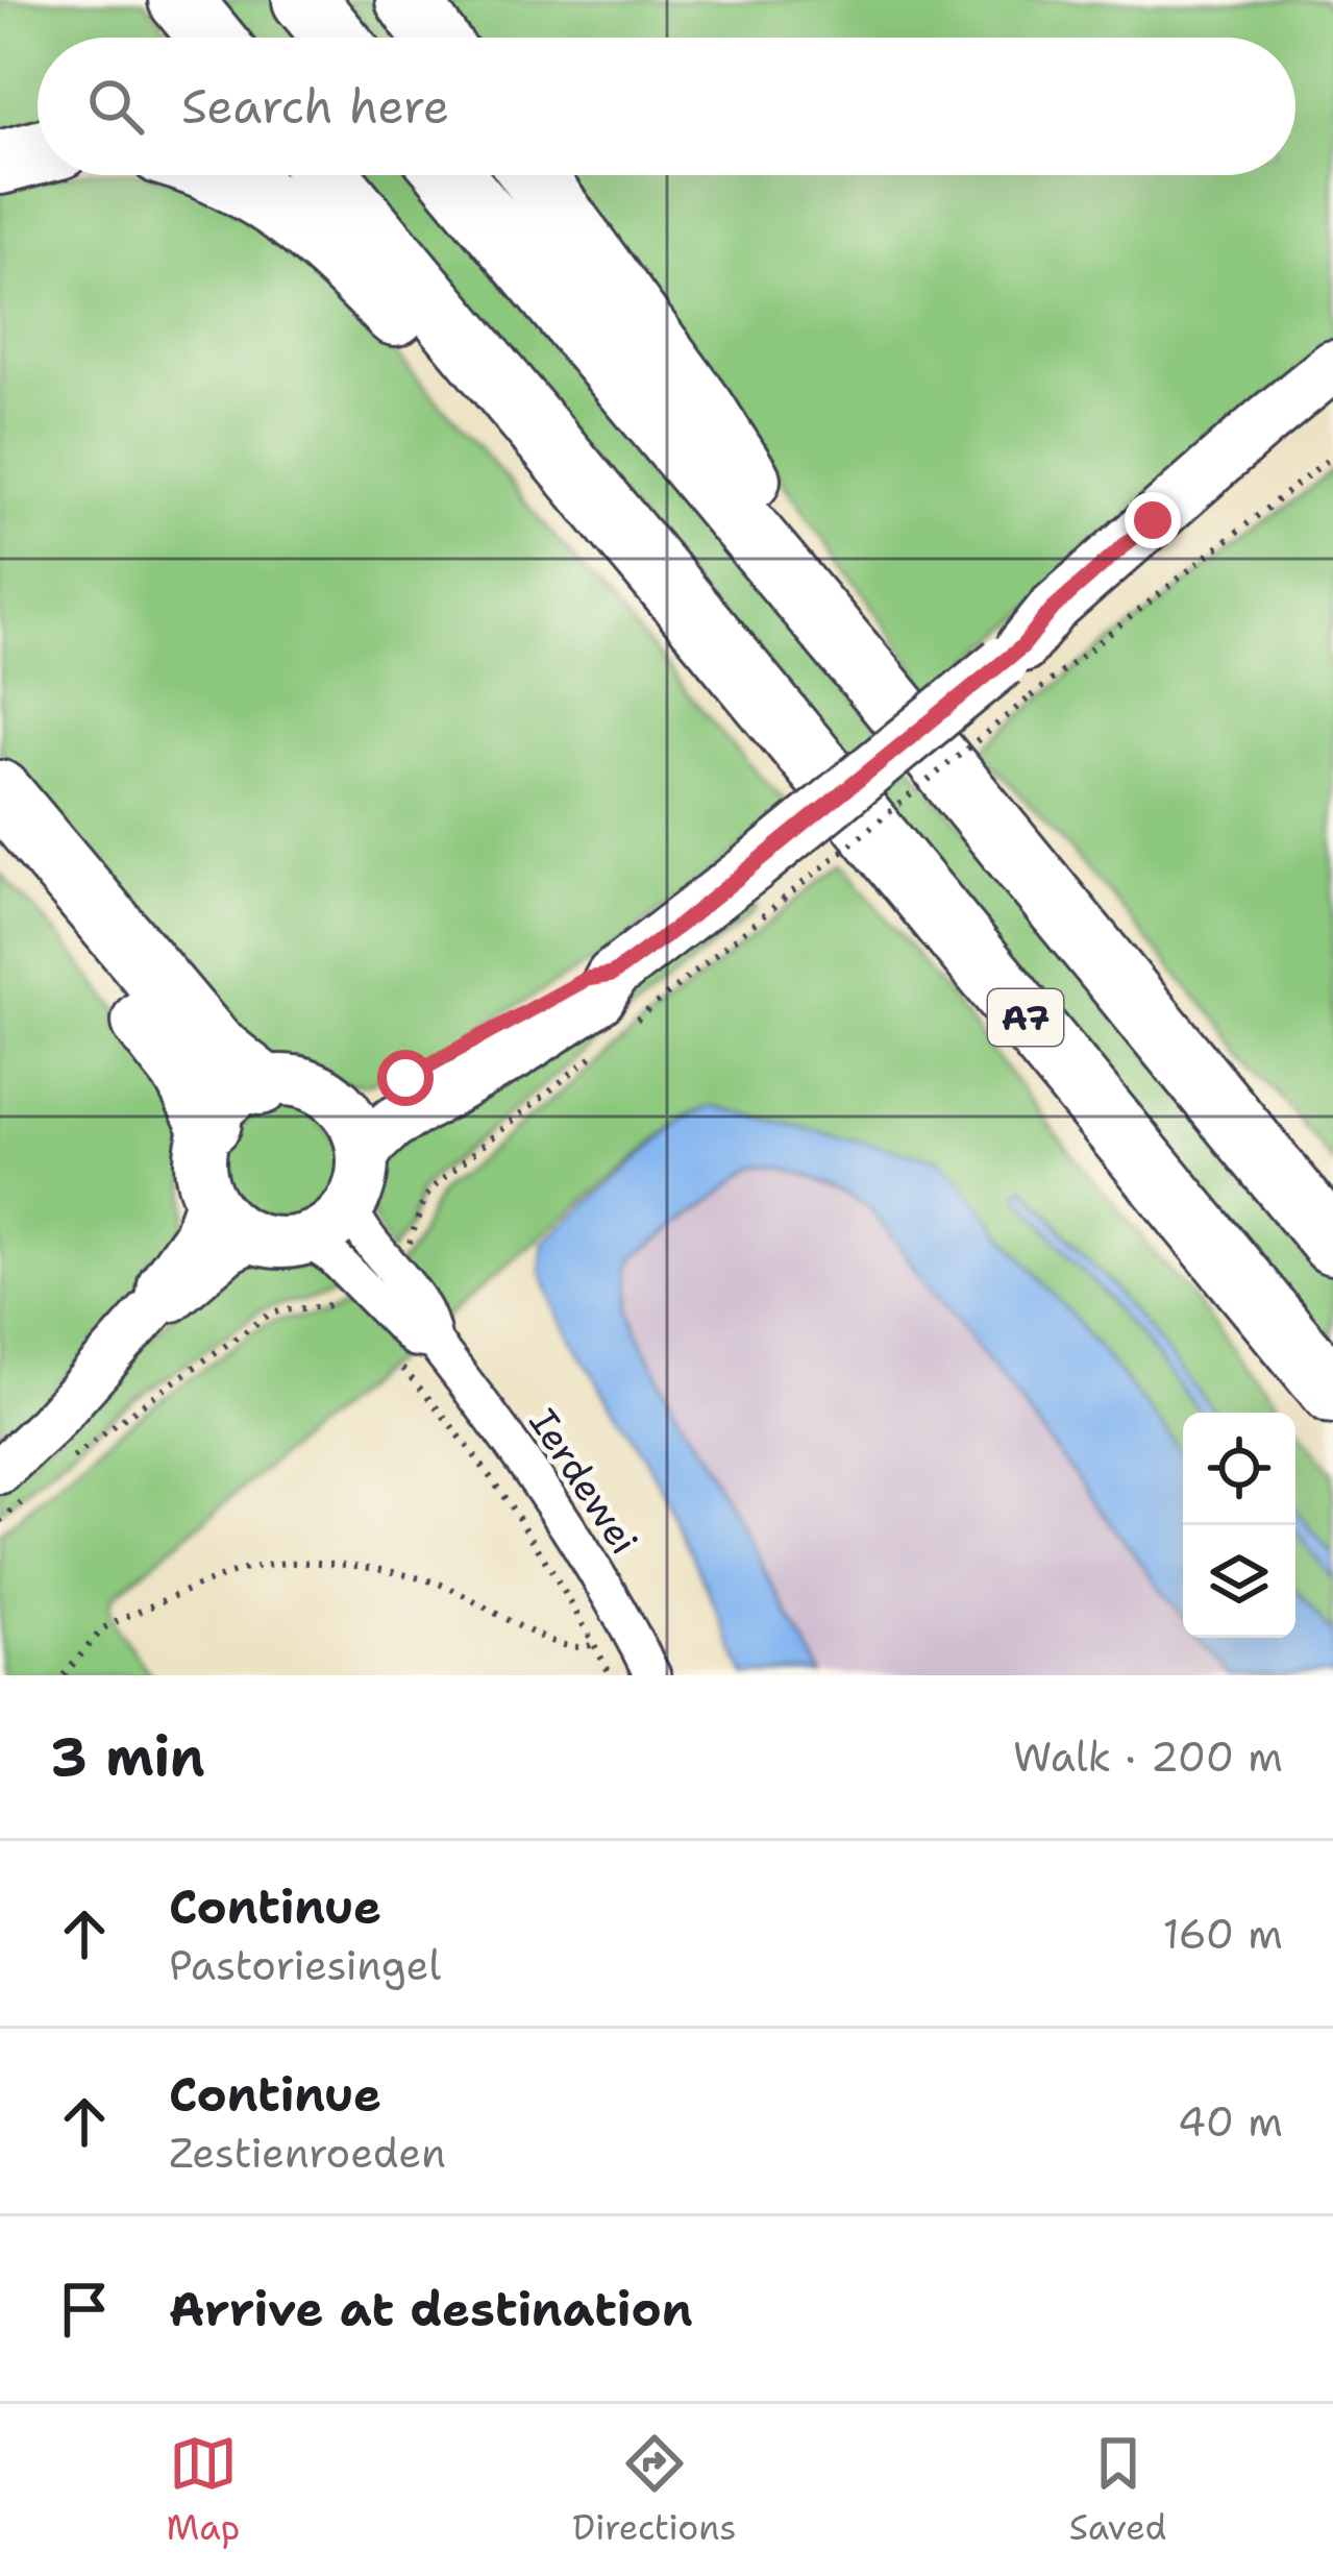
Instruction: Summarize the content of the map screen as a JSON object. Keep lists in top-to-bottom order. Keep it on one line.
{"streets":{"highway":["A7"],"street":["Ierdewei"]},"page":{"search":"Search here","heading":["3 min","Walk · 200 m"],"list":[["Continue","Pastoriesingel","160 m"],["Continue","Zestienroeden","40 m"],"Arrive at destination"],"nav":["Map","Directions","Saved"]}}
